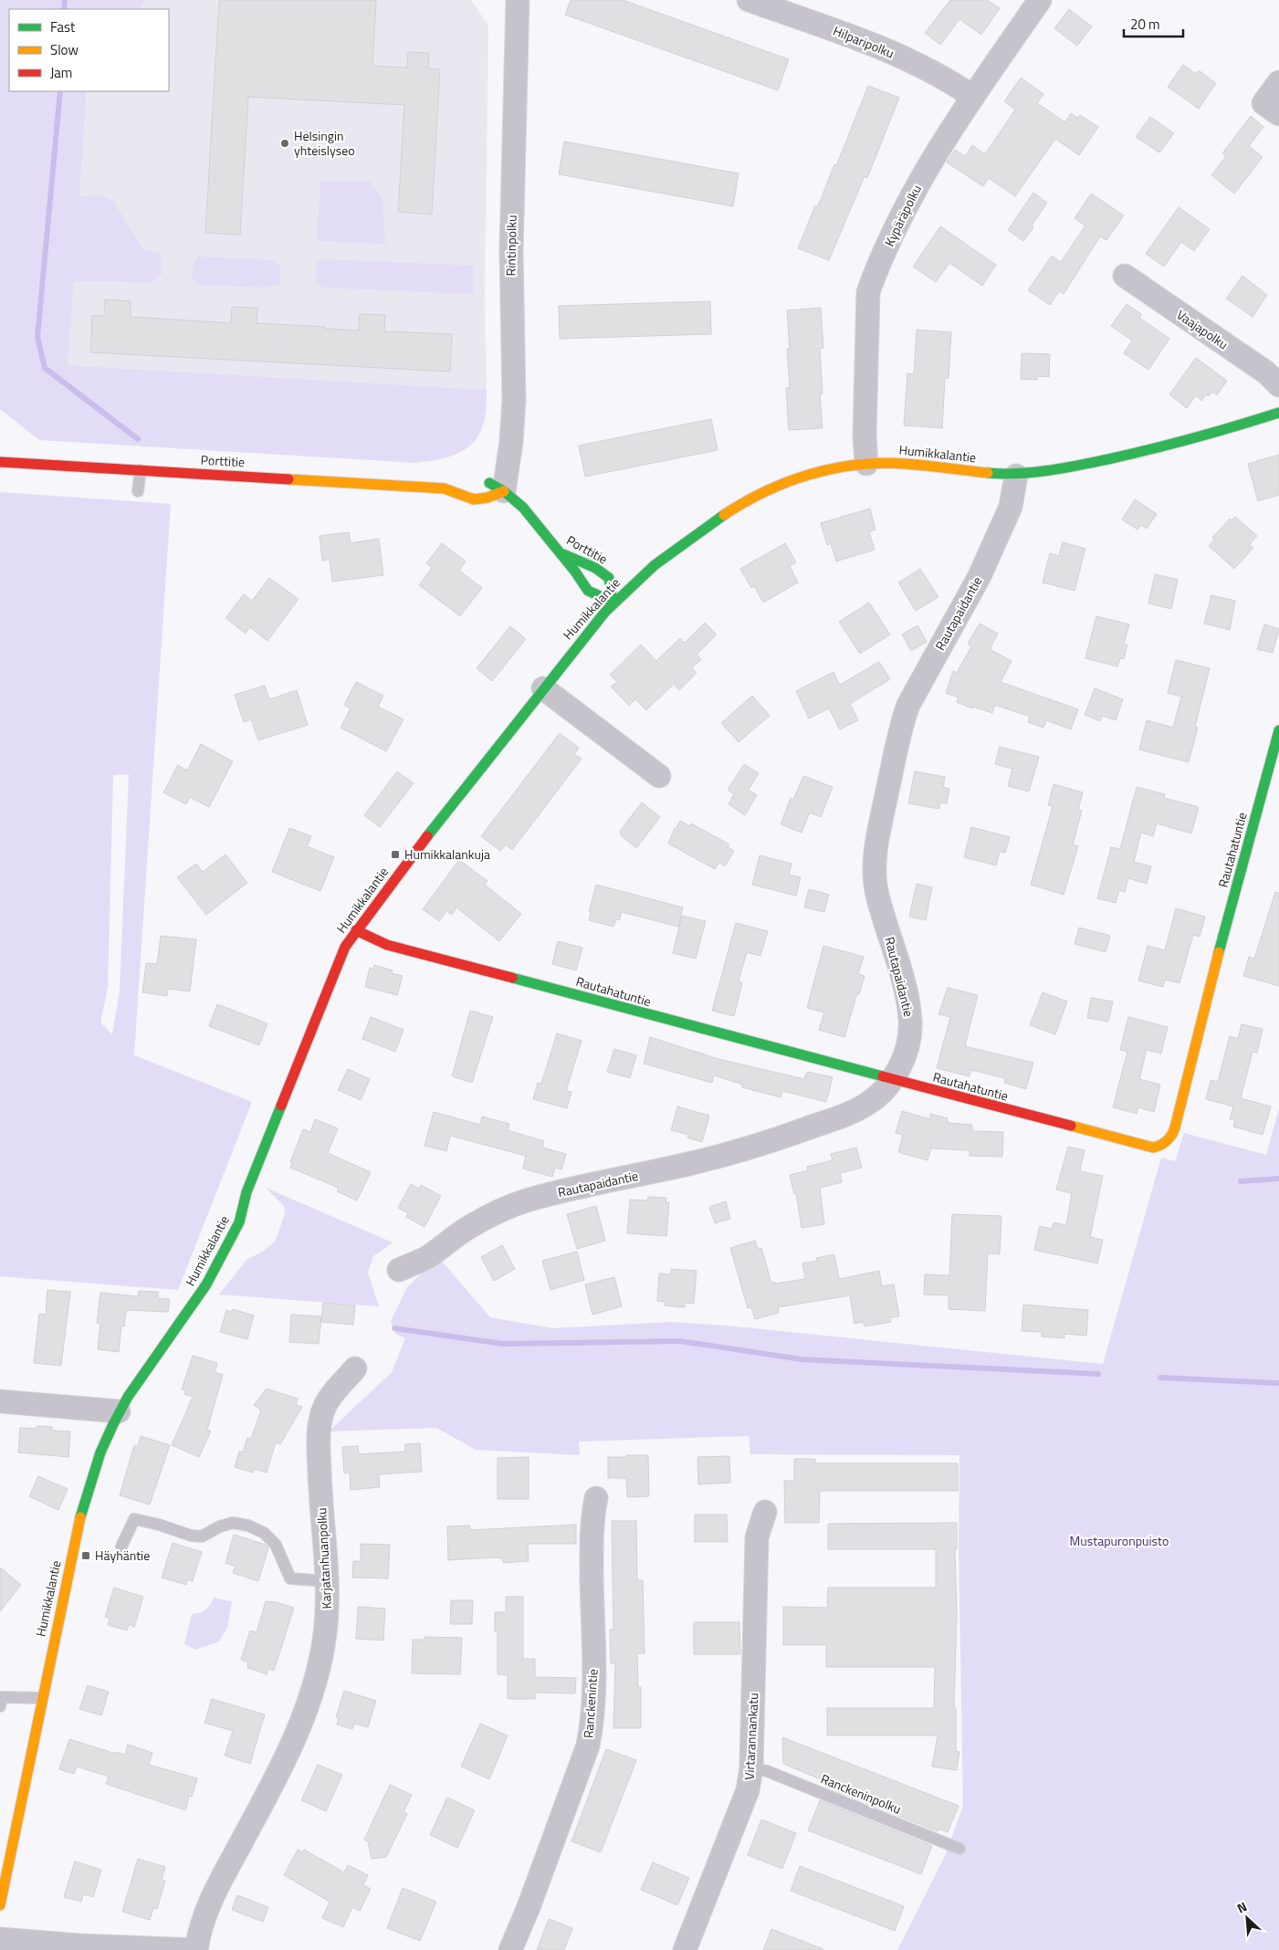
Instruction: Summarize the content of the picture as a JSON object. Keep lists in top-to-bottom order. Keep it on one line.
{"streets":{"street":["Hilparipolku","Kypäräpolku","Rintinpolku","Vaajapolku","Humikkalantie","Porttitie","Rautapaidantie","Rautahatuntie","Karjatanhuanpolku","Ranckenintie","Virtarannankatu"],"lane":["Ranckeninpolku"]},"crossings":[["Hilparipolku","Kypäräpolku"],["Kypäräpolku","Humikkalantie"],["Rintinpolku","Porttitie"],["Humikkalantie","Porttitie"],["Humikkalantie","Rautapaidantie"],["Humikkalantie","Rautahatuntie"],["Rautapaidantie","Rautahatuntie"],["Virtarannankatu","Ranckeninpolku"]],"parks":["Mustapuronpuisto"],"places":{"other":["Helsingin yhteislyseo"],"transit":["Humikkalankuja","Häyhäntie"]},"legend":["Fast","Slow","Jam"],"scale_bar":"20 m","north":"top left"}
